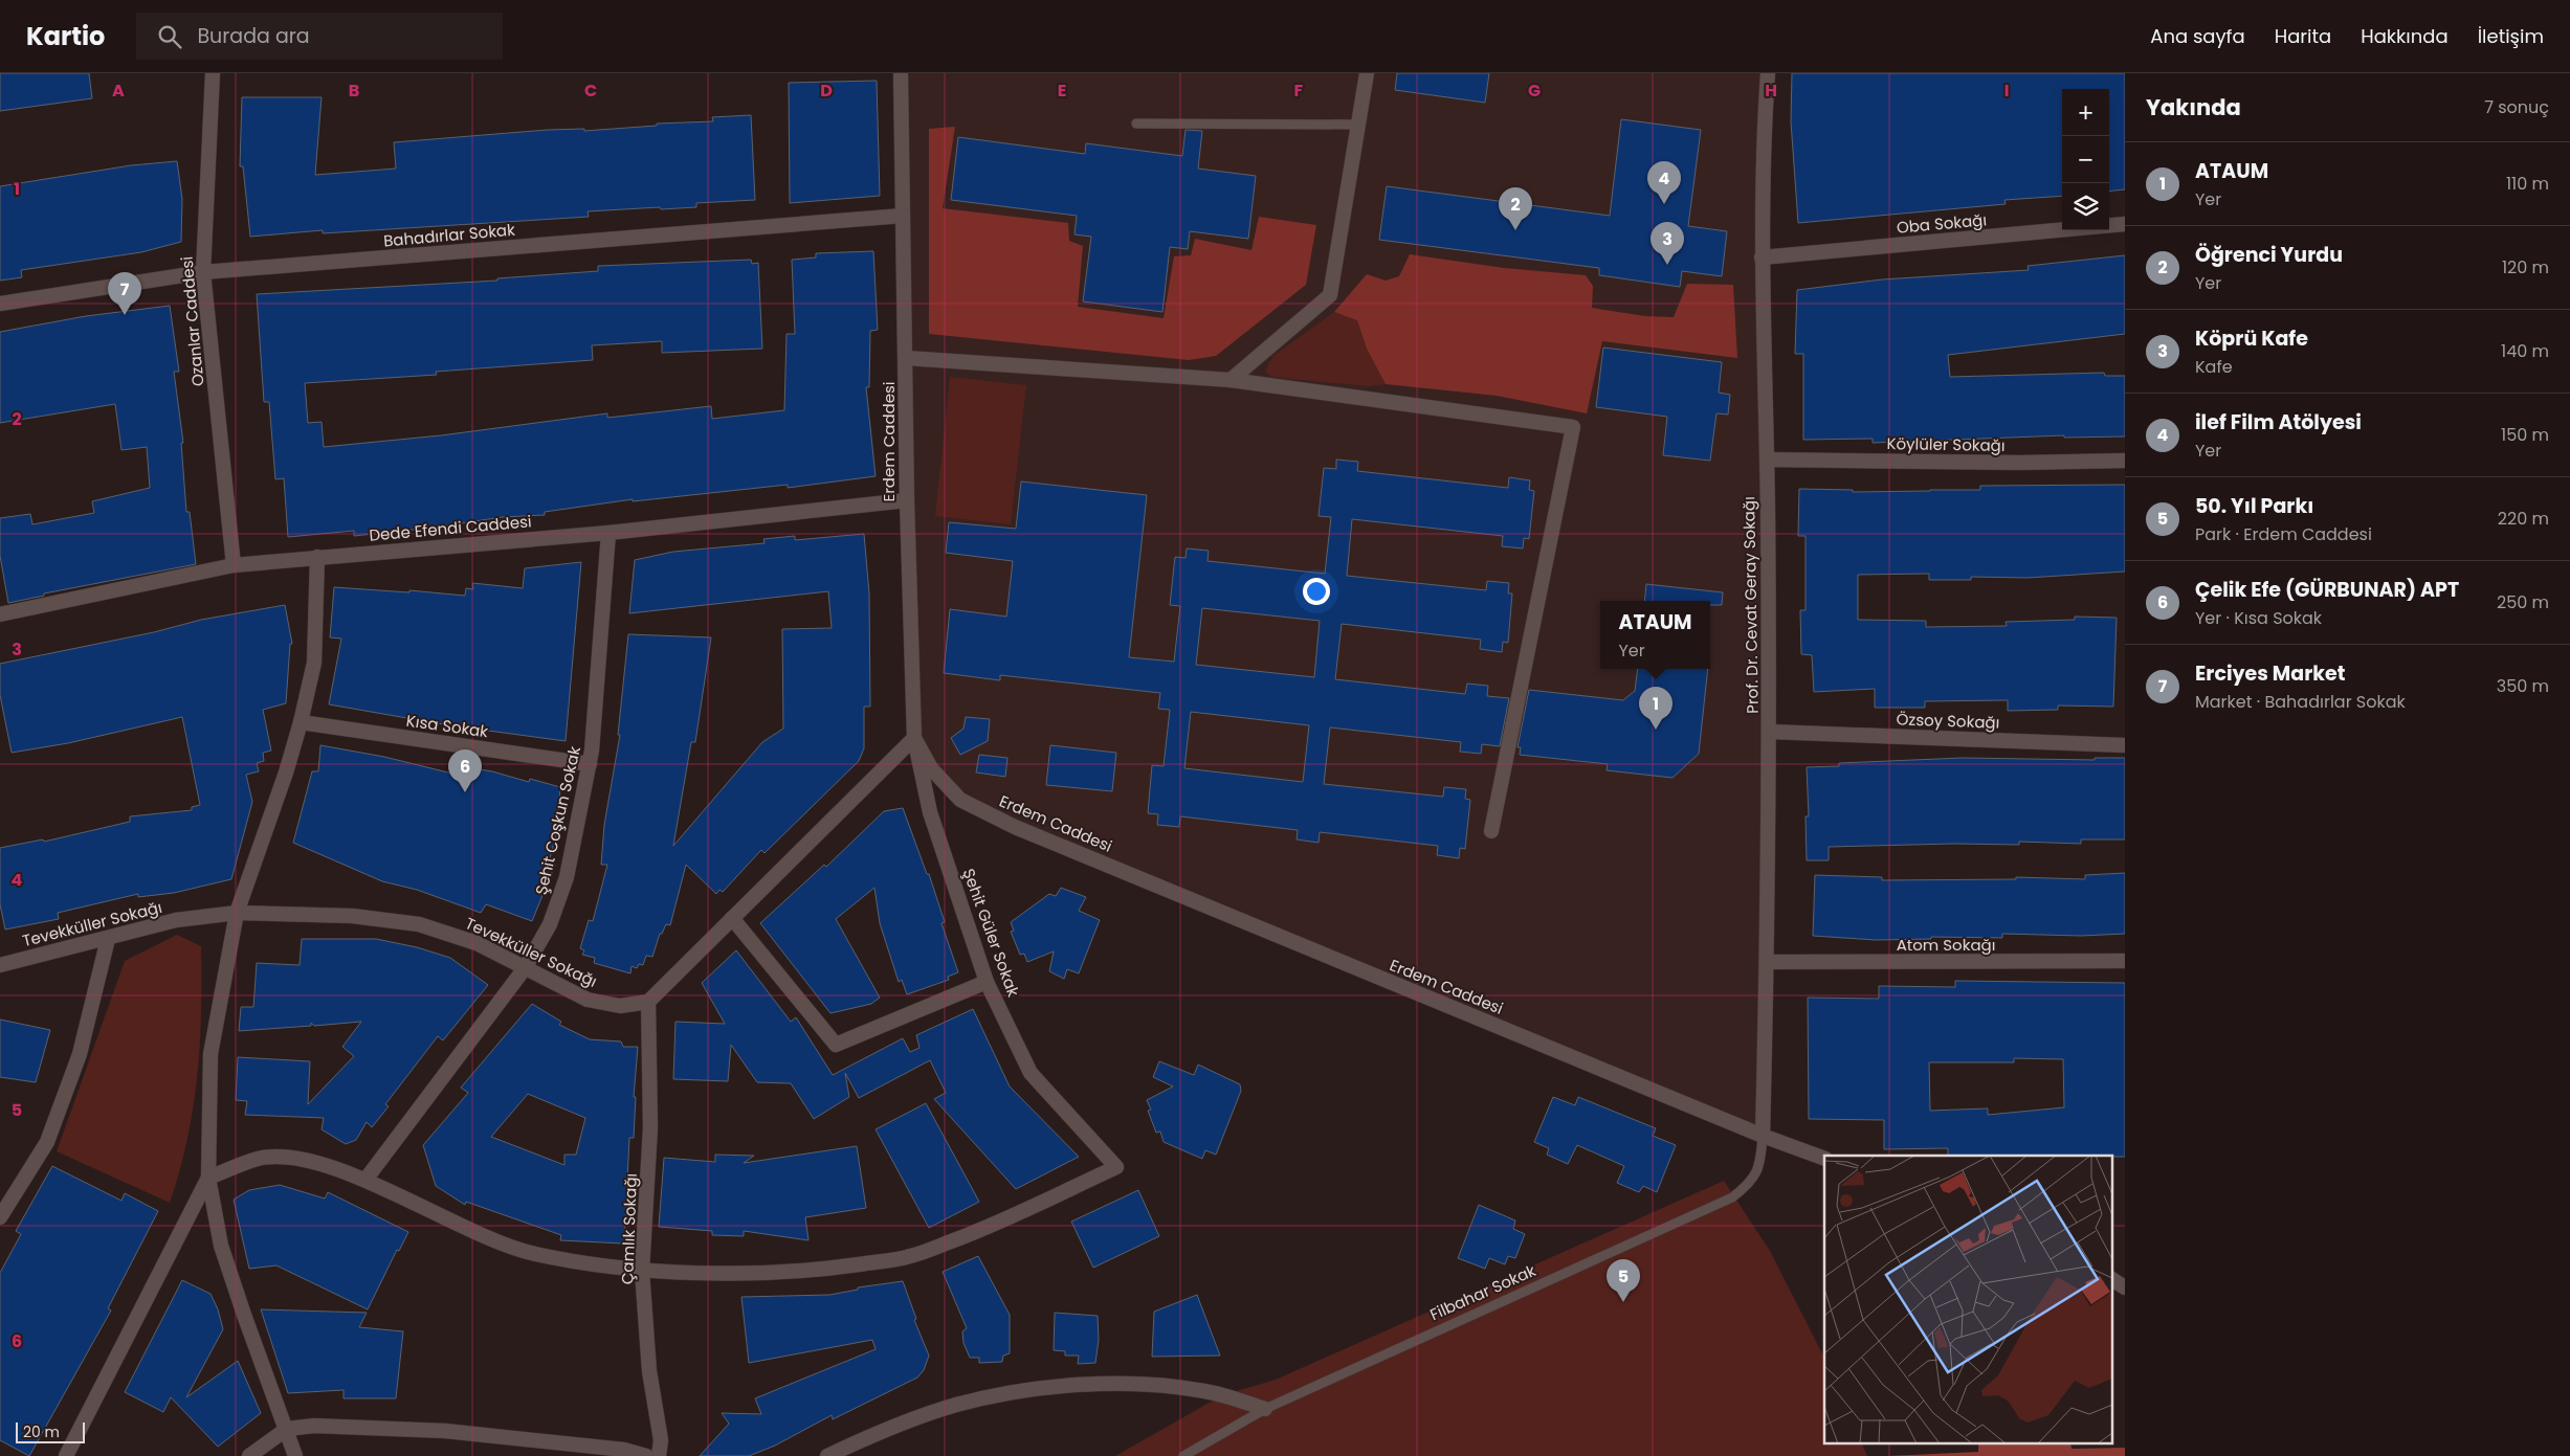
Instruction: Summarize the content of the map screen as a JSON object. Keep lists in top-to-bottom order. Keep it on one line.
{"streets":{"street":["Oba Sokağı","Bahadırlar Sokak","Ozanlar Caddesi","Erdem Caddesi","Köylüler Sokağı","Dede Efendi Caddesi","Prof. Dr. Cevat Geray Sokağı","Özsoy Sokağı","Kısa Sokak","Şehit Coşkun Sokak","Tevekküller Sokağı","Şehit Güler Sokak","Atom Sokağı","Çamlık Sokağı"],"lane":["Filbahar Sokak"]},"crossings":[["Oba Sokağı","Prof. Dr. Cevat Geray Sokağı"],["Bahadırlar Sokak","Ozanlar Caddesi"],["Bahadırlar Sokak","Erdem Caddesi"],["Ozanlar Caddesi","Dede Efendi Caddesi"],["Erdem Caddesi","Dede Efendi Caddesi"],["Erdem Caddesi","Prof. Dr. Cevat Geray Sokağı"],["Erdem Caddesi","Şehit Güler Sokak"],["Erdem Caddesi","Filbahar Sokak"],["Köylüler Sokağı","Prof. Dr. Cevat Geray Sokağı"],["Dede Efendi Caddesi","Şehit Coşkun Sokak"],["Prof. Dr. Cevat Geray Sokağı","Özsoy Sokağı"],["Prof. Dr. Cevat Geray Sokağı","Atom Sokağı"],["Prof. Dr. Cevat Geray Sokağı","Filbahar Sokak"],["Kısa Sokak","Şehit Coşkun Sokak"],["Şehit Coşkun Sokak","Tevekküller Sokağı"],["Tevekküller Sokağı","Çamlık Sokağı"],["Şehit Güler Sokak","Çamlık Sokağı"]],"scale_bar":"20 m","page":{"header":"Kartio","search":"Burada ara","nav":["Ana sayfa","Harita","Hakkında","İletişim"],"heading":["Yakında","7 sonuç"],"map_buttons":["+","−"],"list":[{"mark":"1","name":"ATAUM","note":"Yer","value":"110 m"},{"mark":"2","name":"Öğrenci Yurdu","note":"Yer","value":"120 m"},{"mark":"3","name":"Köprü Kafe","note":"Kafe","value":"140 m"},{"mark":"4","name":"ilef Film Atölyesi","note":"Yer","value":"150 m"},{"mark":"5","name":"50. Yıl Parkı","note":"Park · Erdem Caddesi","value":"220 m"},{"mark":"6","name":"Çelik Efe (GÜRBUNAR) APT","note":"Yer · Kısa Sokak","value":"250 m"},{"mark":"7","name":"Erciyes Market","note":"Market · Bahadırlar Sokak","value":"350 m"}],"pins":["4","2","3","7","1","6","5"],"popup":["ATAUM","Yer"],"scale":"20 m"},"grid":{"columns":["A","B","C","D","E","F","G","H","I"],"rows":["1","2","3","4","5","6"]}}
